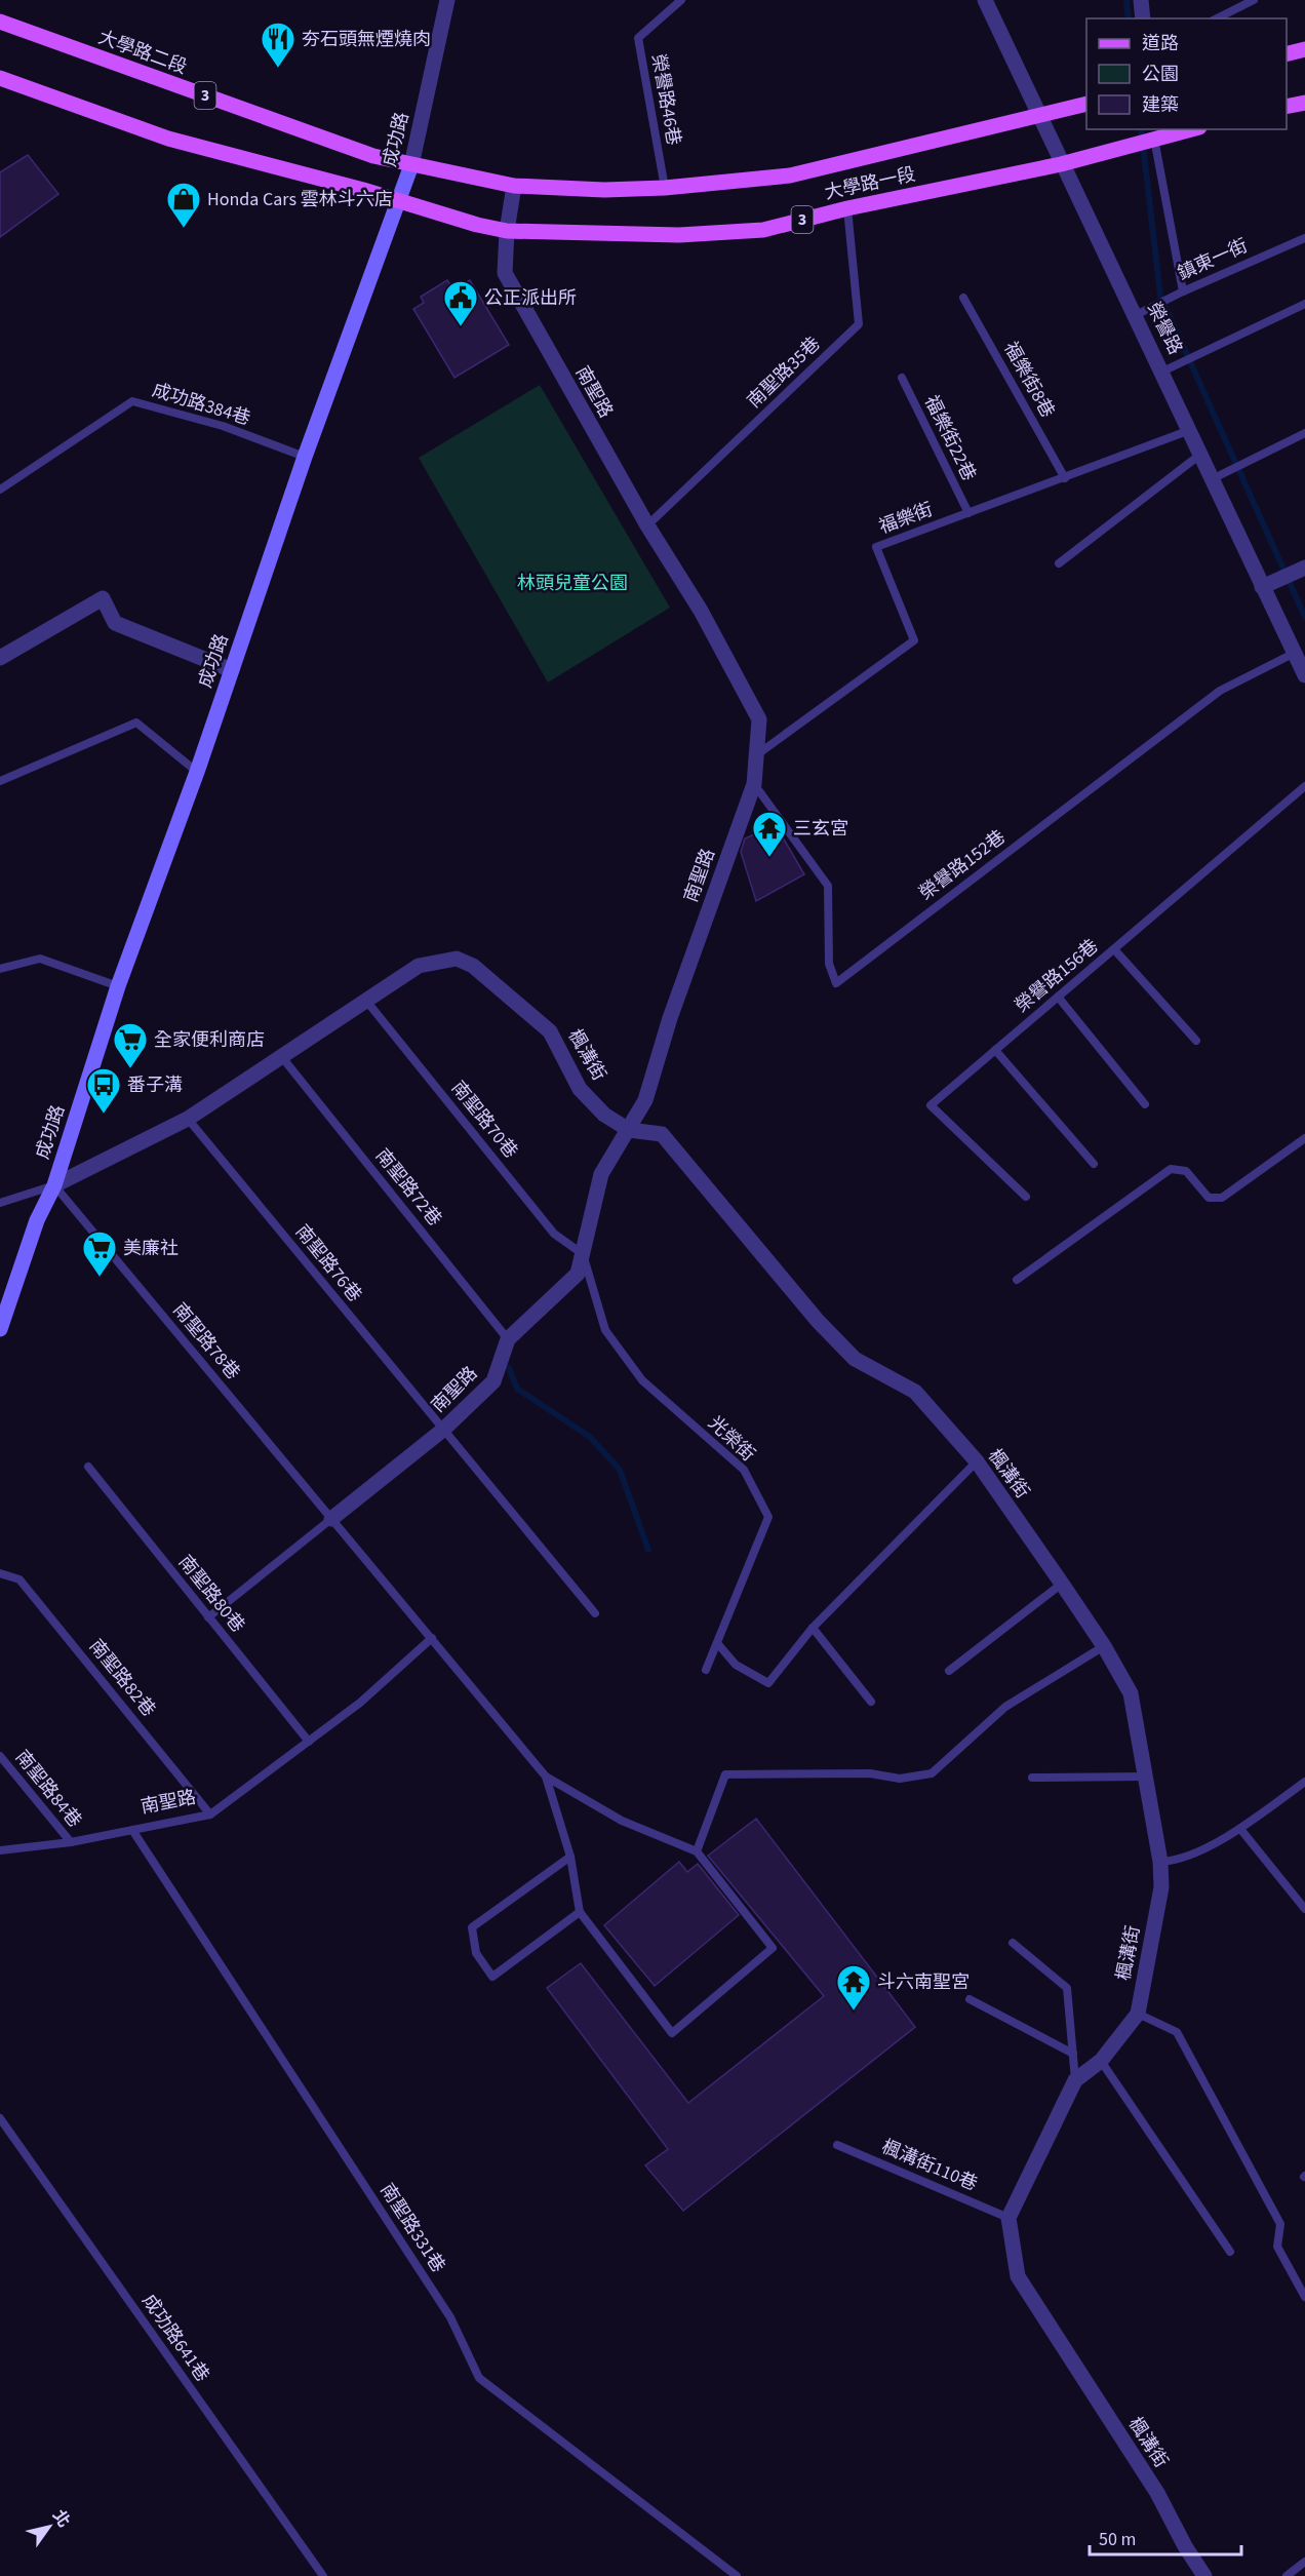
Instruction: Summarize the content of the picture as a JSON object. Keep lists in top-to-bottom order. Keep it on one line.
{"streets":{"main road":["大學路二段","3","成功路","大學路一段"],"street":["榮譽路","南聖路","楓溝街"],"lane":["榮譽路46巷","鎮東一街","南聖路35巷","福樂街8巷","成功路384巷","福樂街22巷","福樂街","榮譽路152巷","榮譽路156巷","南聖路70巷","南聖路72巷","南聖路76巷","南聖路78巷","光榮街","南聖路80巷","南聖路82巷","南聖路84巷","楓溝街110巷","南聖路331巷","成功路641巷"]},"crossings":[["大學路二段","成功路"],["大學路二段","大學路一段"],["3","成功路"],["3","大學路一段"],["榮譽路46巷","大學路一段"],["成功路","大學路一段"],["成功路","成功路384巷"],["成功路","楓溝街"],["成功路","南聖路78巷"],["大學路一段","榮譽路"],["大學路一段","南聖路35巷"],["大學路一段","南聖路"],["鎮東一街","榮譽路"],["榮譽路","福樂街"],["榮譽路","榮譽路152巷"],["南聖路35巷","南聖路"],["福樂街8巷","福樂街"],["南聖路","福樂街"],["南聖路","榮譽路152巷"],["南聖路","楓溝街"],["南聖路","南聖路70巷"],["南聖路","南聖路72巷"],["南聖路","南聖路76巷"],["南聖路","南聖路78巷"],["南聖路","光榮街"],["南聖路","南聖路80巷"],["南聖路","南聖路82巷"],["南聖路","南聖路84巷"],["南聖路","南聖路331巷"],["福樂街22巷","福樂街"],["楓溝街","南聖路70巷"],["楓溝街","南聖路72巷"],["楓溝街","南聖路76巷"],["楓溝街","南聖路78巷"],["楓溝街","楓溝街110巷"],["南聖路70巷","光榮街"]],"parks":["林頭兒童公園"],"places":{"restaurant":["夯石頭無煙燒肉"],"shop":["Honda Cars 雲林斗六店"],"public building":["公正派出所"],"temple":["三玄宮","斗六南聖宮"],"supermarket":["全家便利商店","美廉社"],"bus stop":["番子溝"]},"legend":["道路","公園","建築"],"scale_bar":"50 m","north":"top right"}
